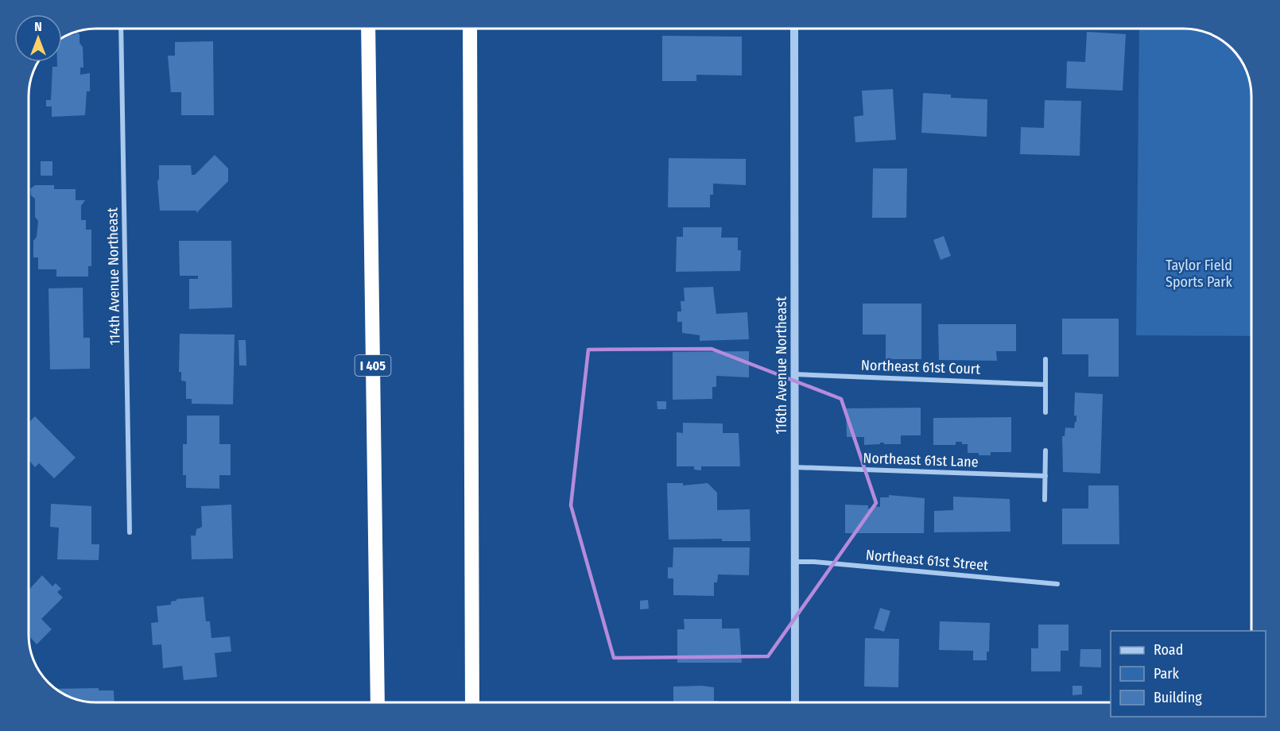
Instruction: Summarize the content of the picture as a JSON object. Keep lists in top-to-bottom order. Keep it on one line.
{"streets":{"highway":["I 405"],"street":["114th Avenue Northeast","116th Avenue Northeast","Northeast 61st Court","Northeast 61st Lane","Northeast 61st Street"]},"crossings":[["116th Avenue Northeast","Northeast 61st Court"],["116th Avenue Northeast","Northeast 61st Lane"],["116th Avenue Northeast","Northeast 61st Street"]],"parks":["Taylor Field Sports Park"],"legend":["Road","Park","Building"],"north":"top"}
